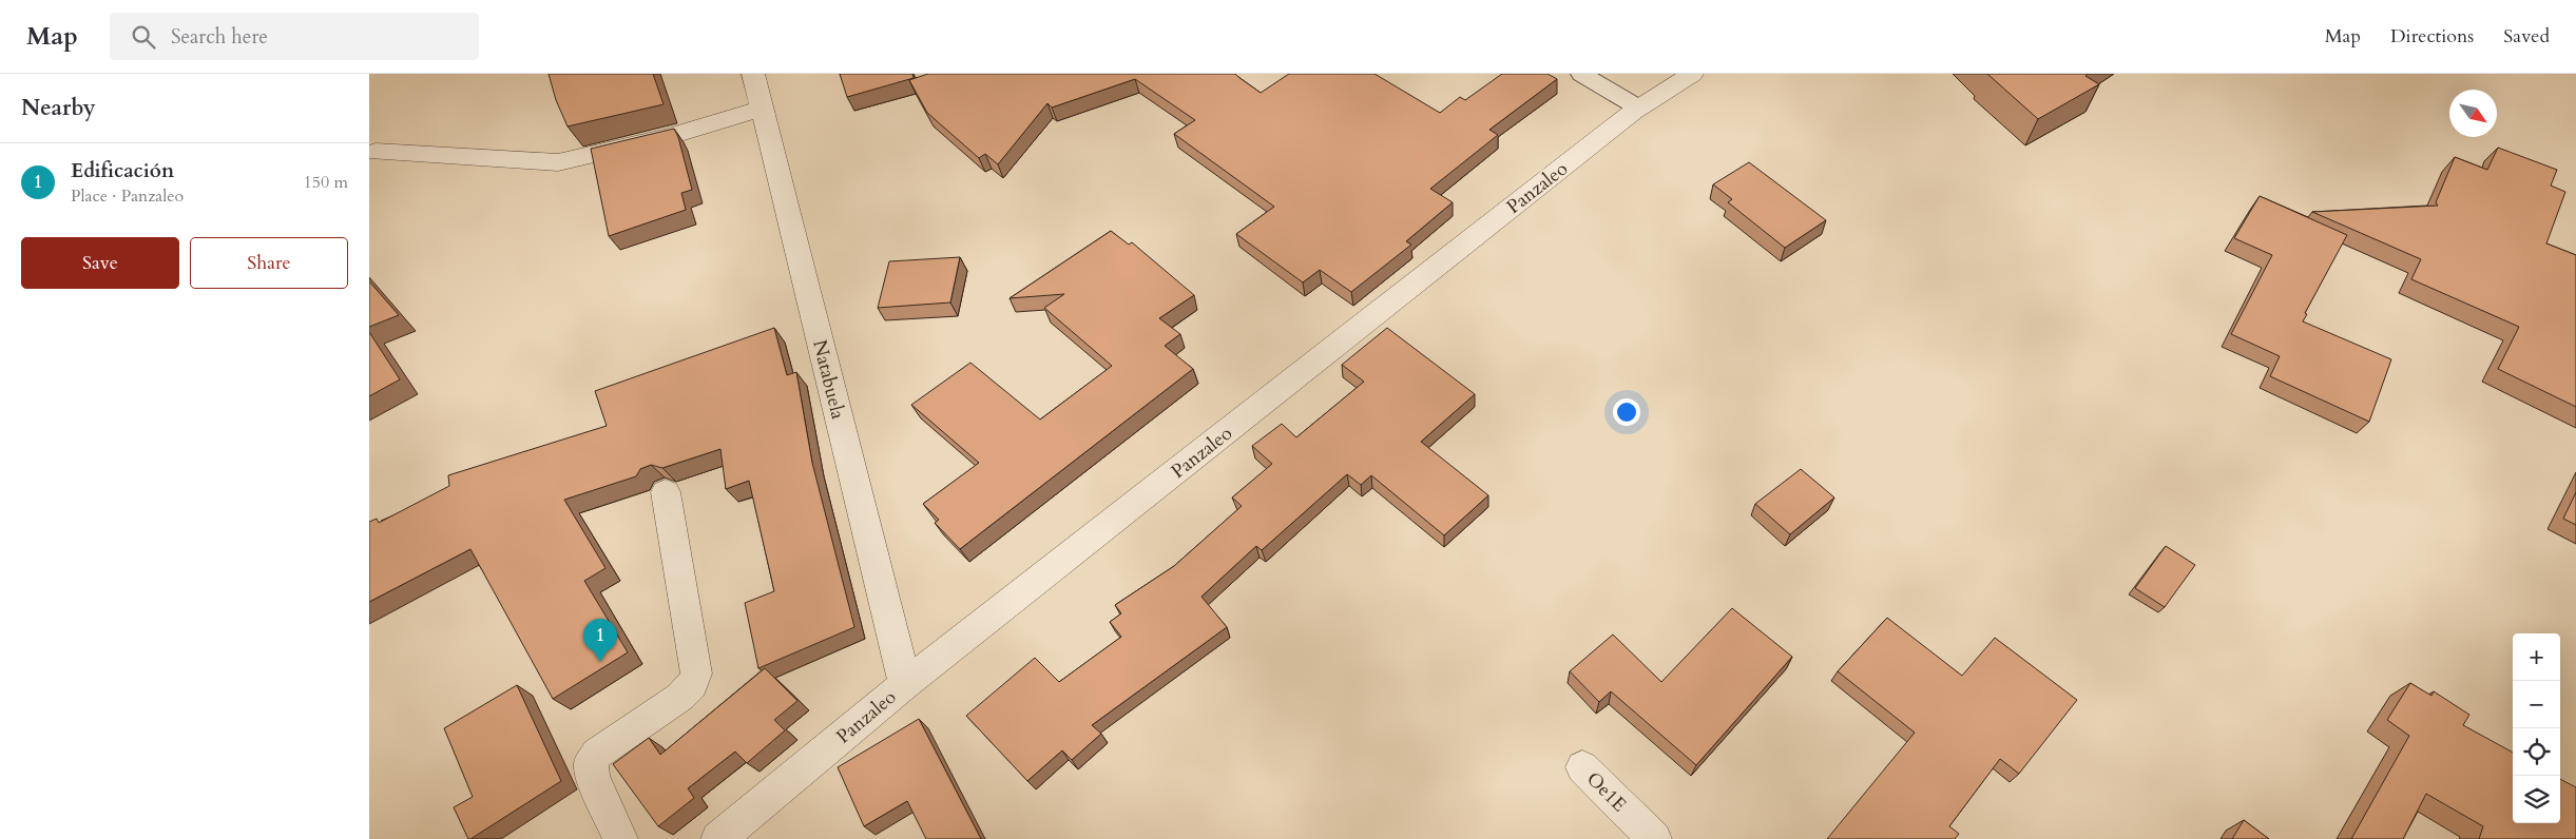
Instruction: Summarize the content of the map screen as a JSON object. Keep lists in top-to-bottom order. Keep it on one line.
{"streets":{"street":["Panzaleo","Natabuela","Oe1E"]},"crossings":[["Panzaleo","Natabuela"]],"north":"bottom right","page":{"header":"Map","search":"Search here","nav":["Map","Directions","Saved"],"heading":"Nearby","list":[{"mark":"1","name":"Edificación","note":"Place · Panzaleo","value":"150 m"}],"buttons":["Save","Share"],"pins":"1","map_buttons":["+","−"]}}
